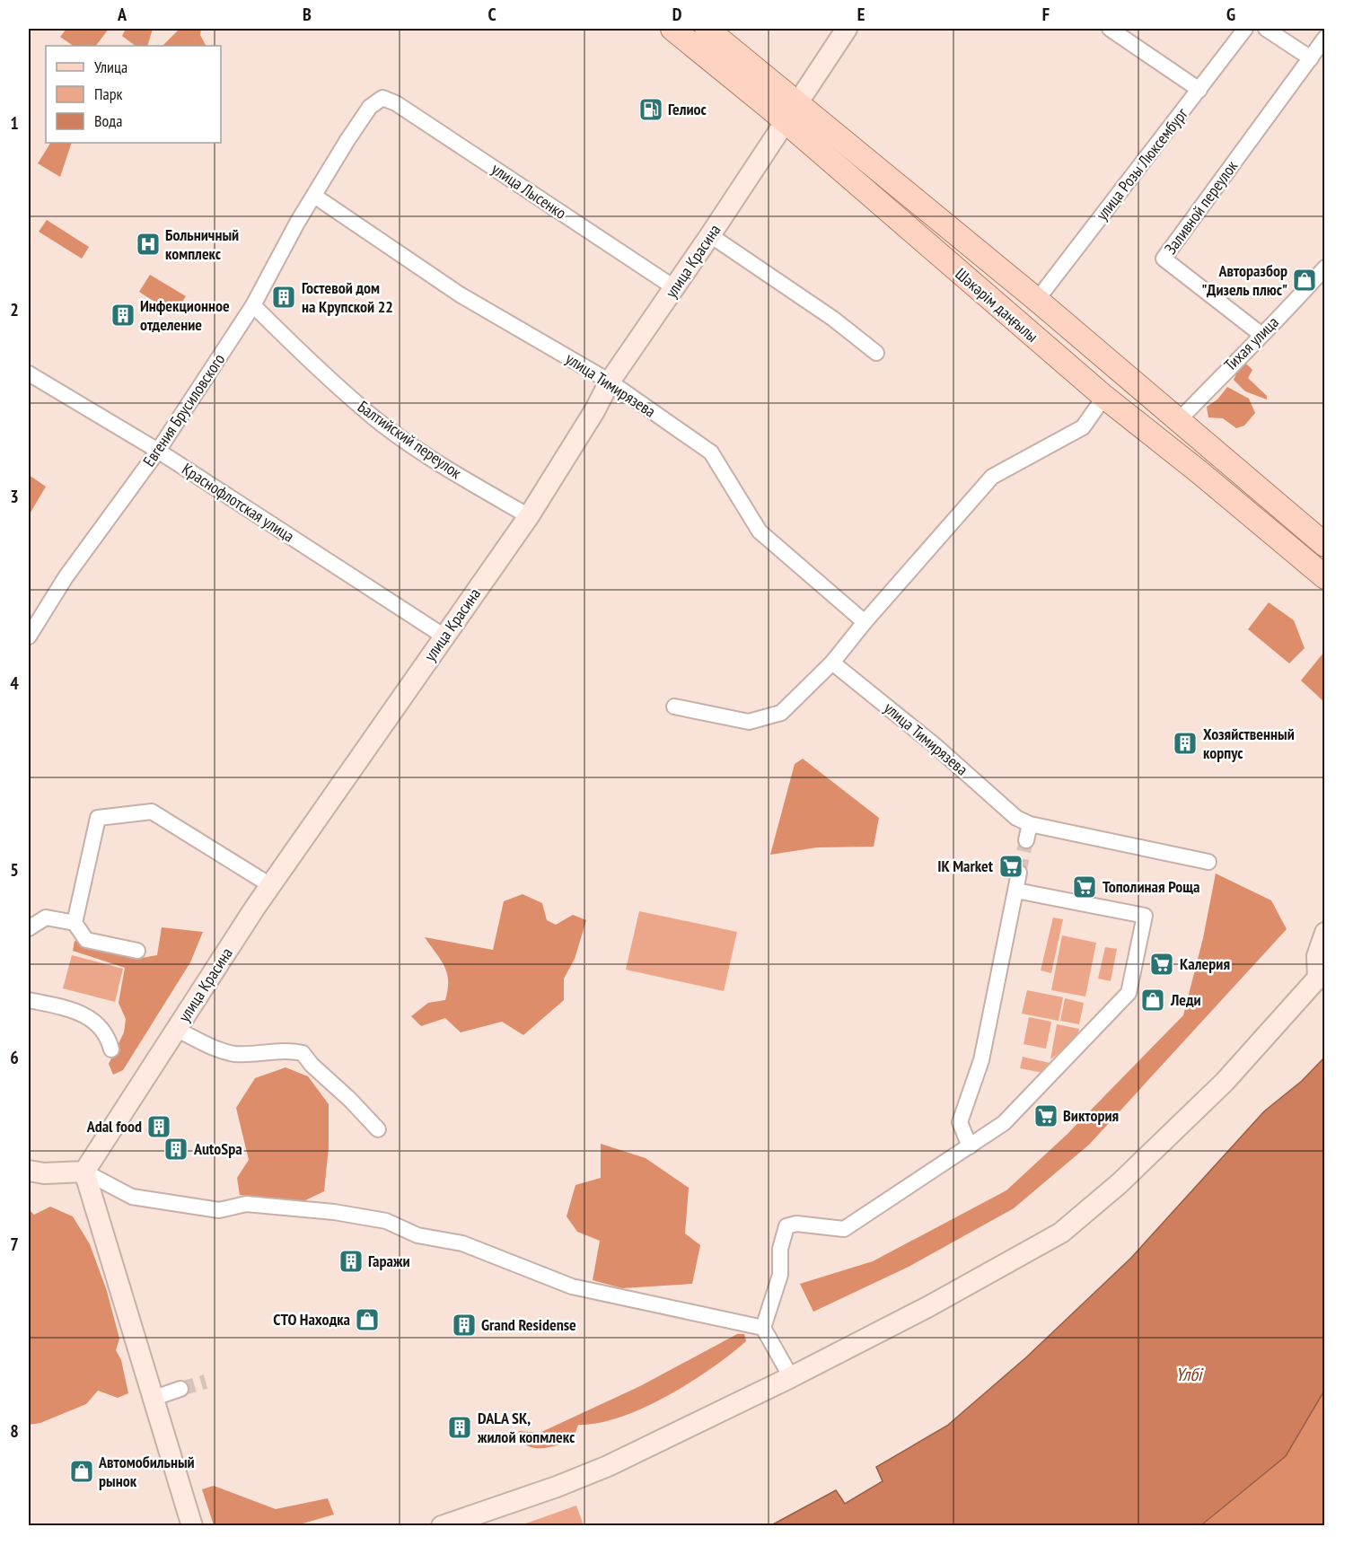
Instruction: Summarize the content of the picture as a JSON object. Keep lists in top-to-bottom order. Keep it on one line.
{"streets":{"main road":["Шәкәрім даңғылы"],"street":["улица Розы Люксембург","улица Лысенко","Заливной переулок","улица Красина","Тихая улица","улица Тимирязева","Евгения Брусиловского","Балтийский переулок","Краснофлотская улица"]},"crossings":[["улица Розы Люксембург","Шәкәрім даңғылы"],["улица Лысенко","улица Красина"],["улица Лысенко","Евгения Брусиловского"],["Заливной переулок","Тихая улица"],["улица Красина","Шәкәрім даңғылы"],["улица Красина","улица Тимирязева"],["улица Красина","Балтийский переулок"],["улица Красина","Краснофлотская улица"],["Шәкәрім даңғылы","Тихая улица"],["улица Тимирязева","Евгения Брусиловского"],["Евгения Брусиловского","Балтийский переулок"],["Евгения Брусиловского","Краснофлотская улица"]],"water":["Үлбі"],"places":{"fuel station":["Гелиос"],"hospital":["Больничный комплекс"],"shop":["Авторазбор \"Дизель плюс\"","Леди","СТО Находка","Автомобильный рынок"],"building":["Гостевой дом на Крупской 22","Инфекционное отделение","Хозяйственный корпус","Adal food","AutoSpa","Гаражи","Grand Residense","DALA SK, жилой копмлекс"],"supermarket":["IK Market","Тополиная Роща","Калерия","Виктория"]},"legend":["Улица","Парк","Вода"],"grid":{"columns":["A","B","C","D","E","F","G"],"rows":["1","2","3","4","5","6","7","8"]}}
